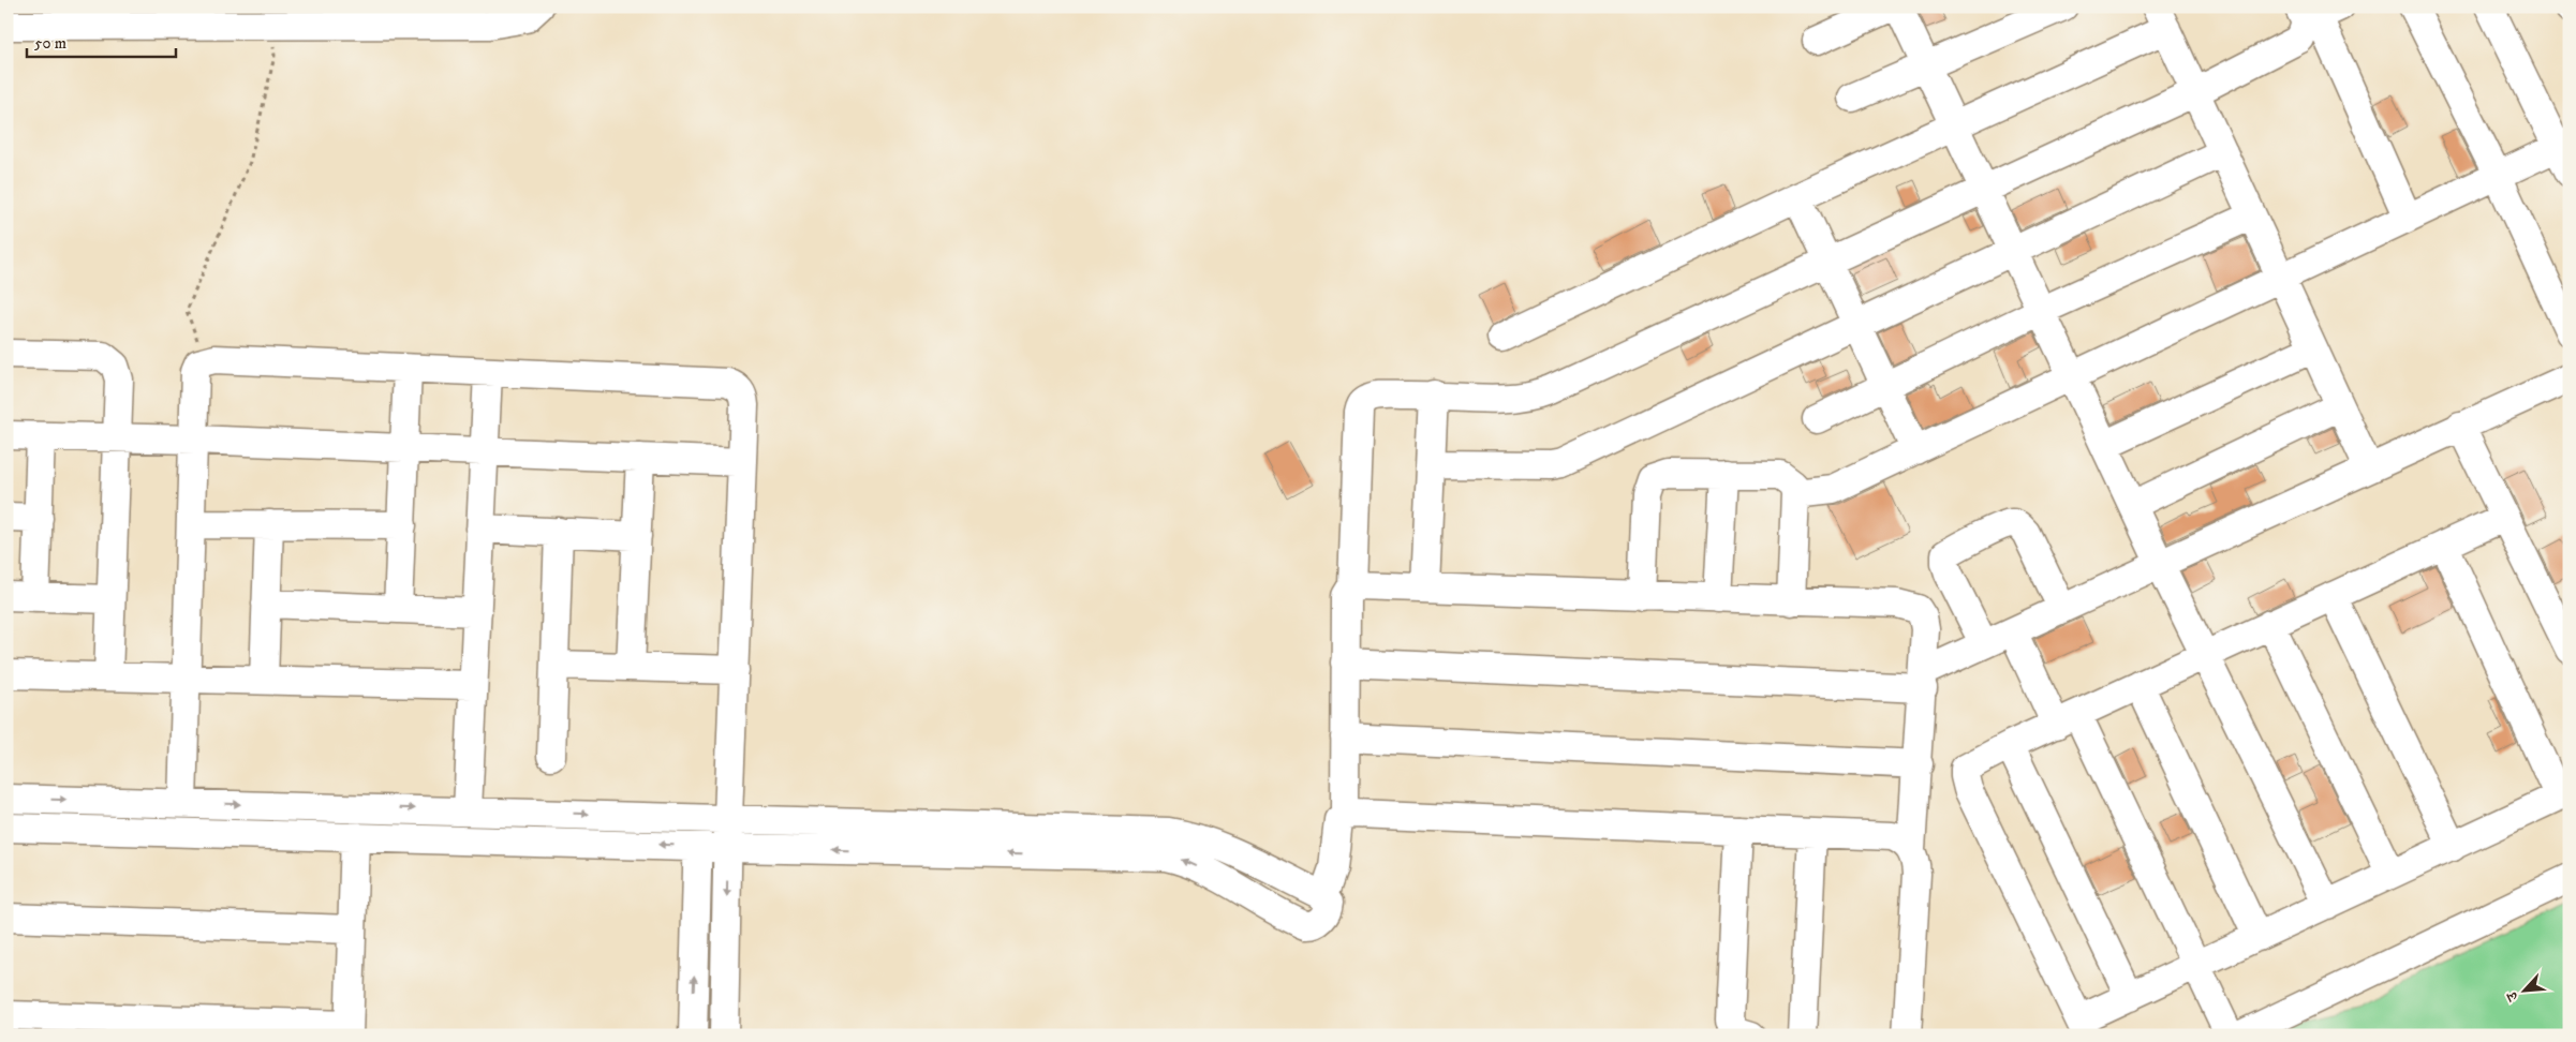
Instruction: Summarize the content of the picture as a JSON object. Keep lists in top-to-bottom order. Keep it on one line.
{"scale_bar":"50 m","north":"bottom left"}
